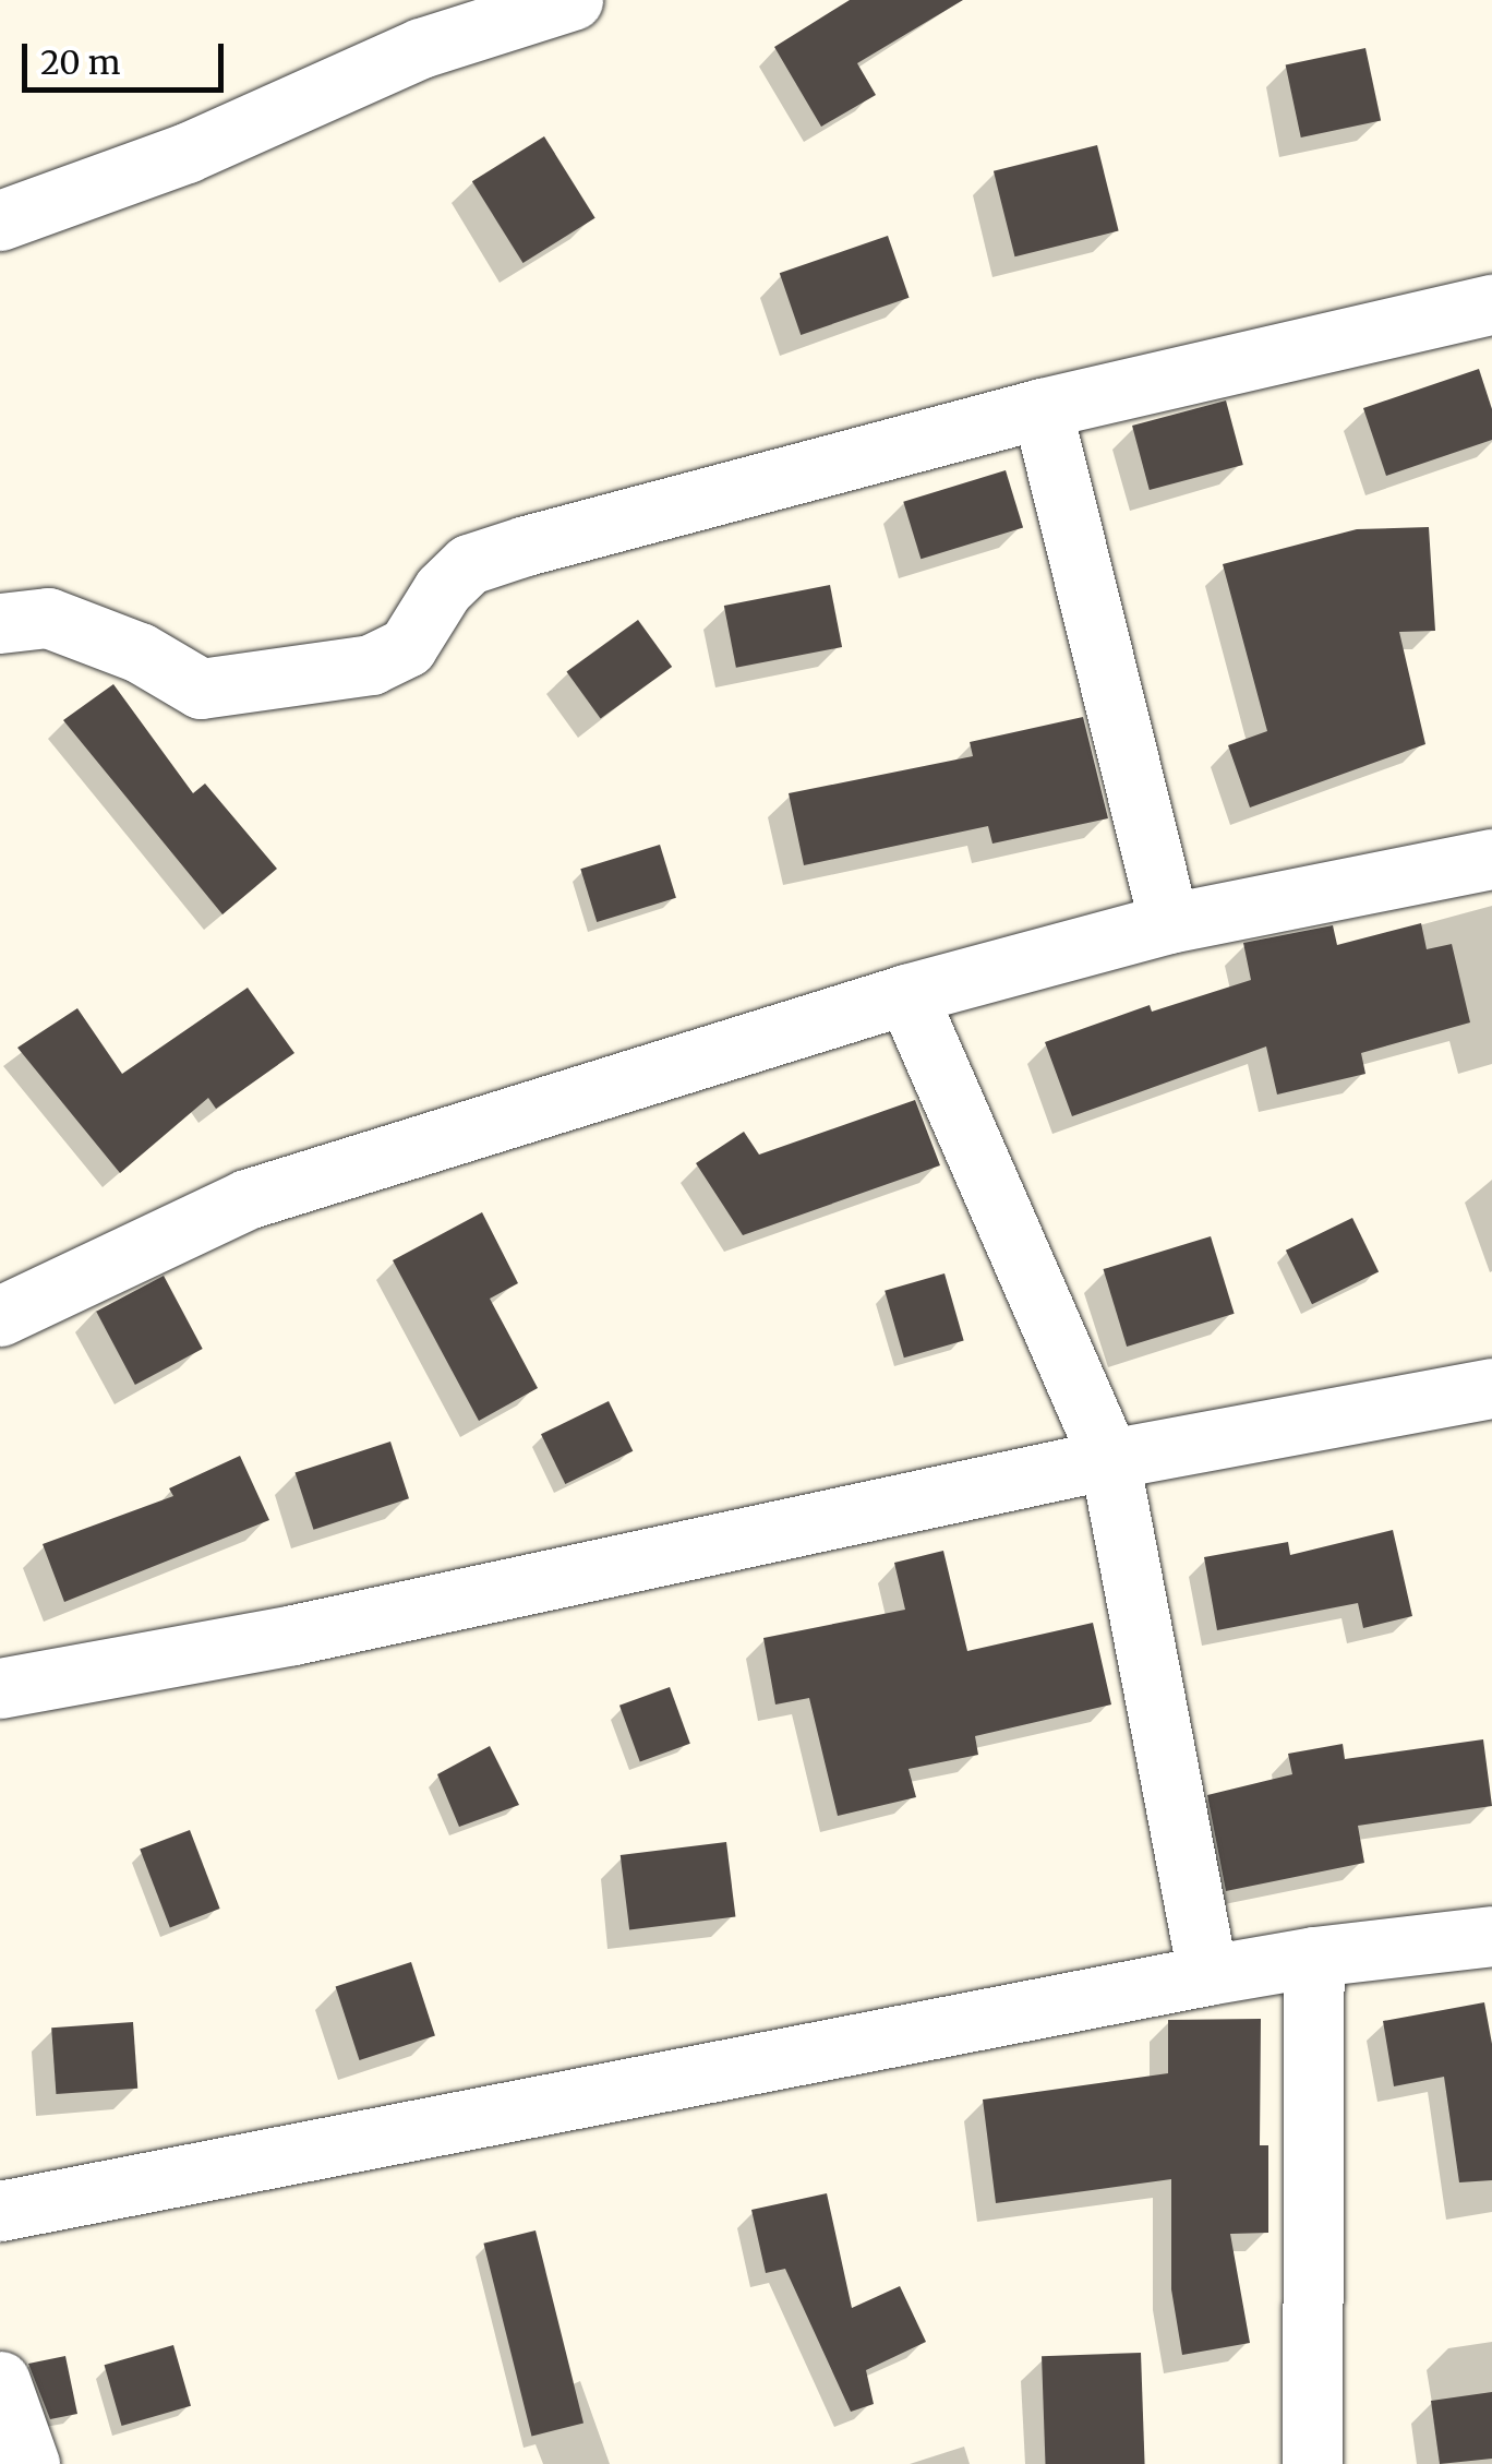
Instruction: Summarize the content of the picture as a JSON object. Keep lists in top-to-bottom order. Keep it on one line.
{"scale_bar":"20 m"}
